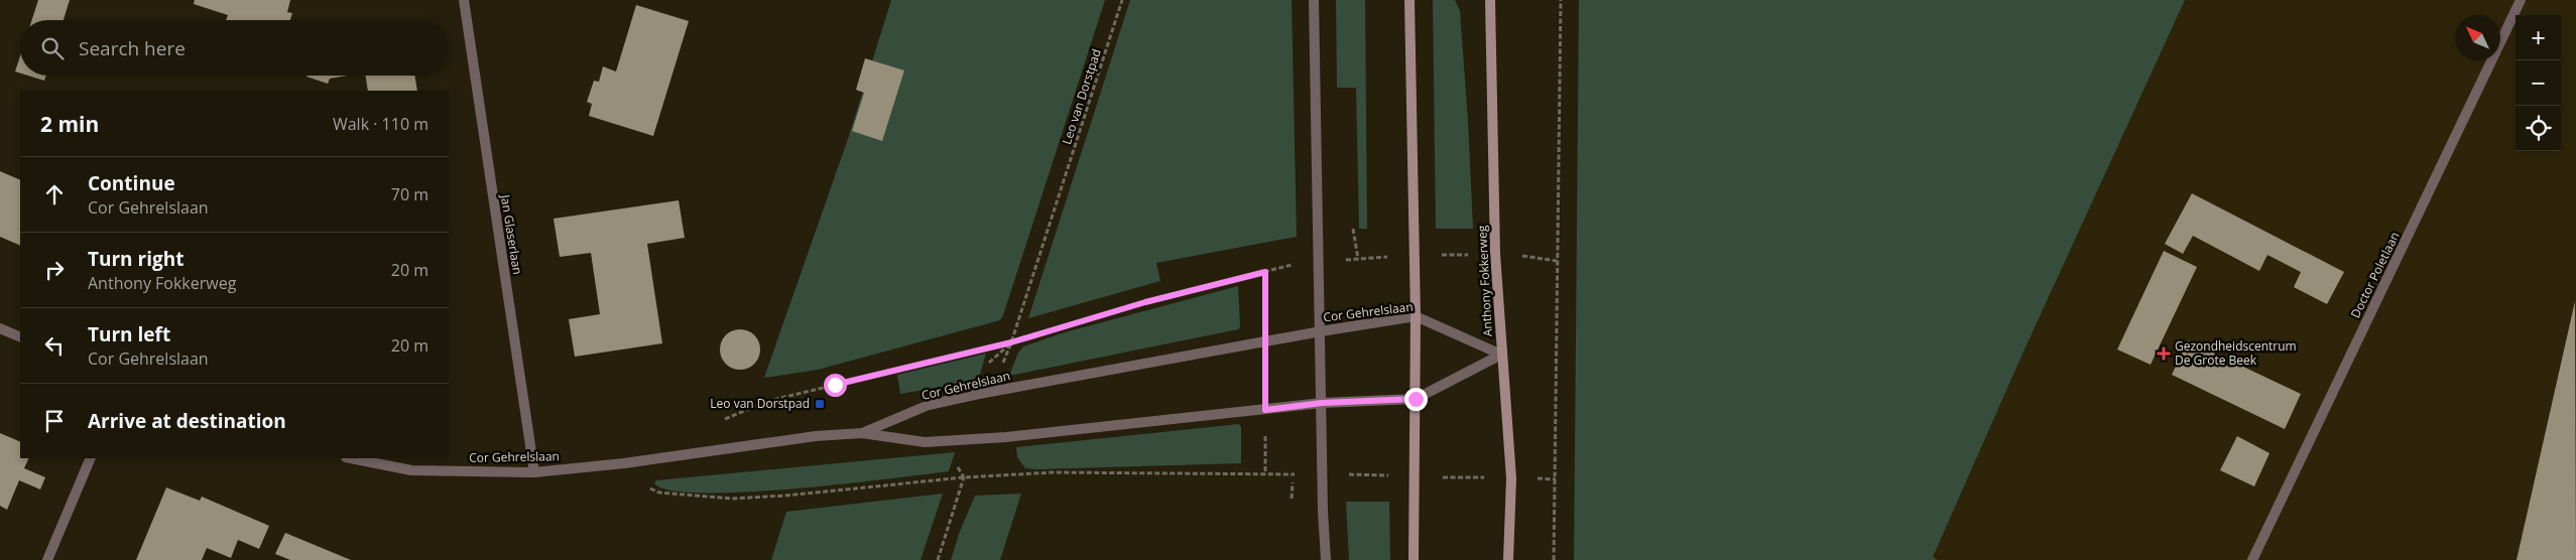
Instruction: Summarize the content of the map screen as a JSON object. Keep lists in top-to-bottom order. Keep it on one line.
{"streets":{"main road":["Anthony Fokkerweg"],"street":["Jan Glaserlaan","Doctor Poletlaan","Cor Gehrelslaan"],"path":["Leo van Dorstpad"]},"crossings":[["Jan Glaserlaan","Cor Gehrelslaan"],["Anthony Fokkerweg","Cor Gehrelslaan"]],"places":{"health":["Gezondheidscentrum De Grote Beek"],"transit":["Leo van Dorstpad"]},"north":"top left","page":{"map_buttons":["+","−"],"search":"Search here","heading":["2 min","Walk · 110 m"],"list":[["Continue","Cor Gehrelslaan","70 m"],["Turn right","Anthony Fokkerweg","20 m"],["Turn left","Cor Gehrelslaan","20 m"],"Arrive at destination"]}}
